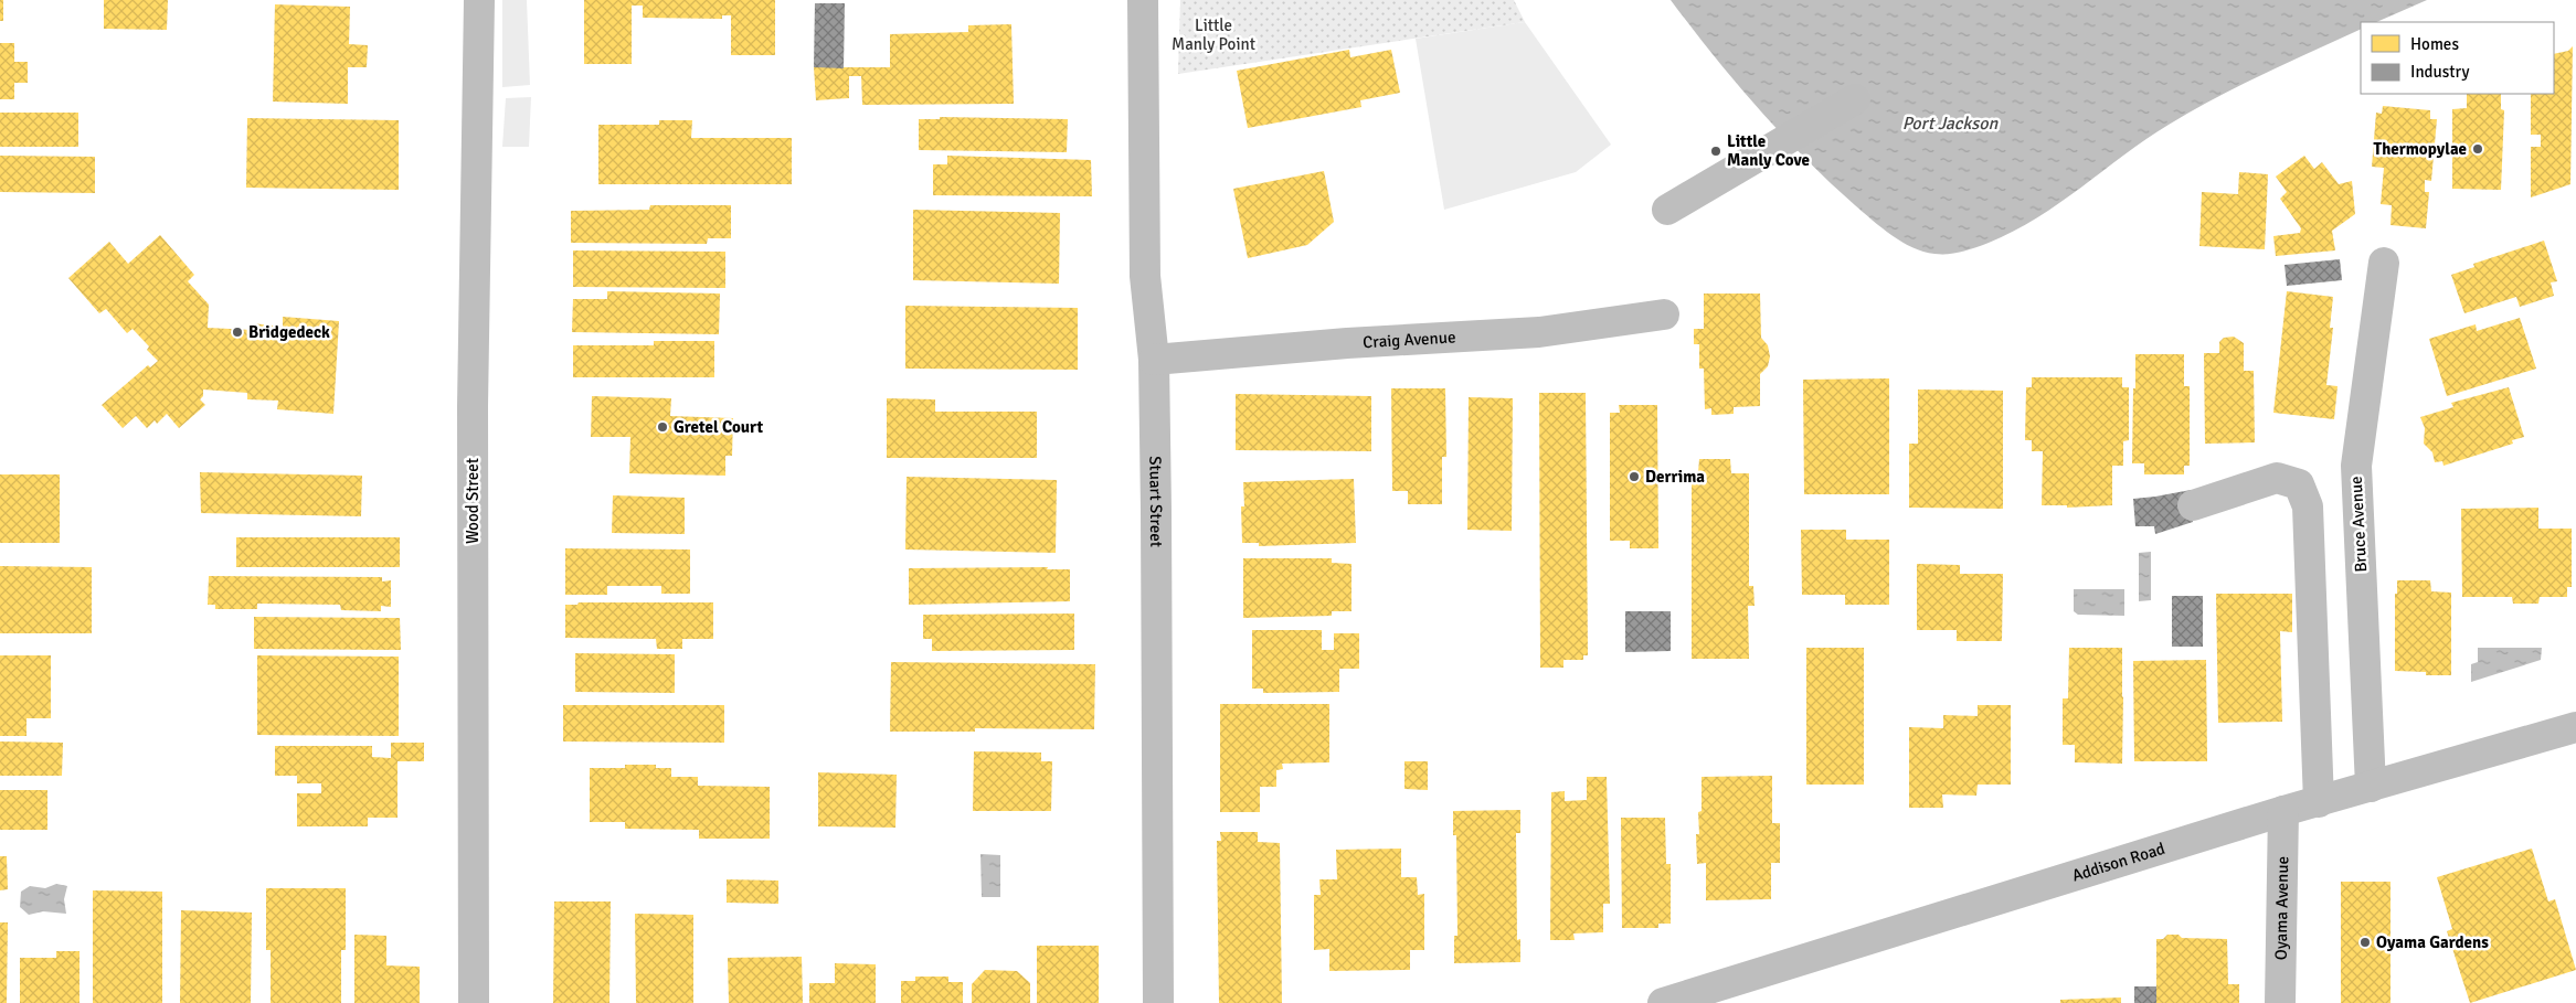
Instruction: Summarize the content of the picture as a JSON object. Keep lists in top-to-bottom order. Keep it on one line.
{"streets":{"street":["Craig Avenue","Wood Street","Stuart Street","Bruce Avenue","Addison Road","Oyama Avenue"]},"crossings":[["Craig Avenue","Stuart Street"],["Bruce Avenue","Addison Road"],["Addison Road","Oyama Avenue"]],"water":["Port Jackson"],"parks":["Little Manly Point"],"places":["Thermopylae","Little Manly Cove","Bridgedeck","Gretel Court","Derrima","Oyama Gardens"],"legend":["Homes","Industry"]}
